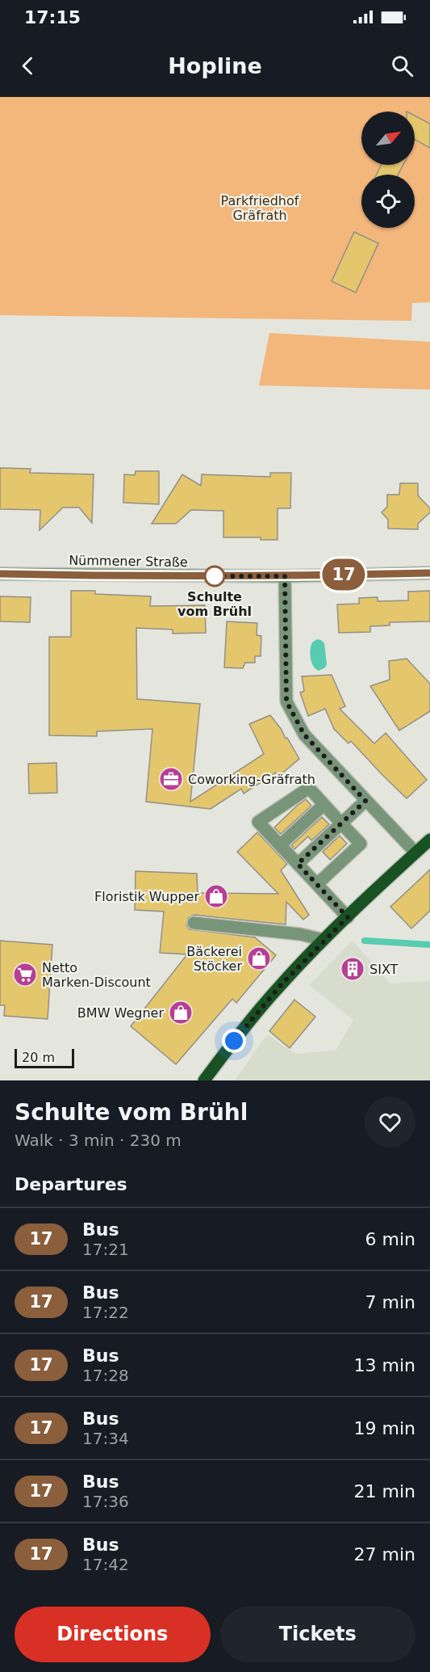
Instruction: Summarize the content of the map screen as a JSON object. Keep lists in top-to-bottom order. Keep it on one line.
{"streets":{"street":["Nümmener Straße"]},"parks":["Parkfriedhof Gräfrath"],"places":{"other":["Schulte vom Brühl"],"office":["Coworking-Gräfrath"],"shop":["Floristik Wupper","Bäckerei Stöcker","BMW Wegner"],"building":["SIXT"],"supermarket":["Netto Marken-Discount"]},"lines":["bus line 17"],"scale_bar":"20 m","north":"top right","page":{"status":"17:15","header":"Hopline","on_map":"17","scale":"20 m","heading":[["Schulte vom Brühl","Walk · 3 min · 230 m"],"Departures"],"list":[{"mark":"17","name":"Bus","note":"17:21","value":"6 min"},{"mark":"17","name":"Bus","note":"17:22","value":"7 min"},{"mark":"17","name":"Bus","note":"17:28","value":"13 min"},{"mark":"17","name":"Bus","note":"17:34","value":"19 min"},{"mark":"17","name":"Bus","note":"17:36","value":"21 min"},{"mark":"17","name":"Bus","note":"17:42","value":"27 min"}],"buttons":["Directions","Tickets"]}}
